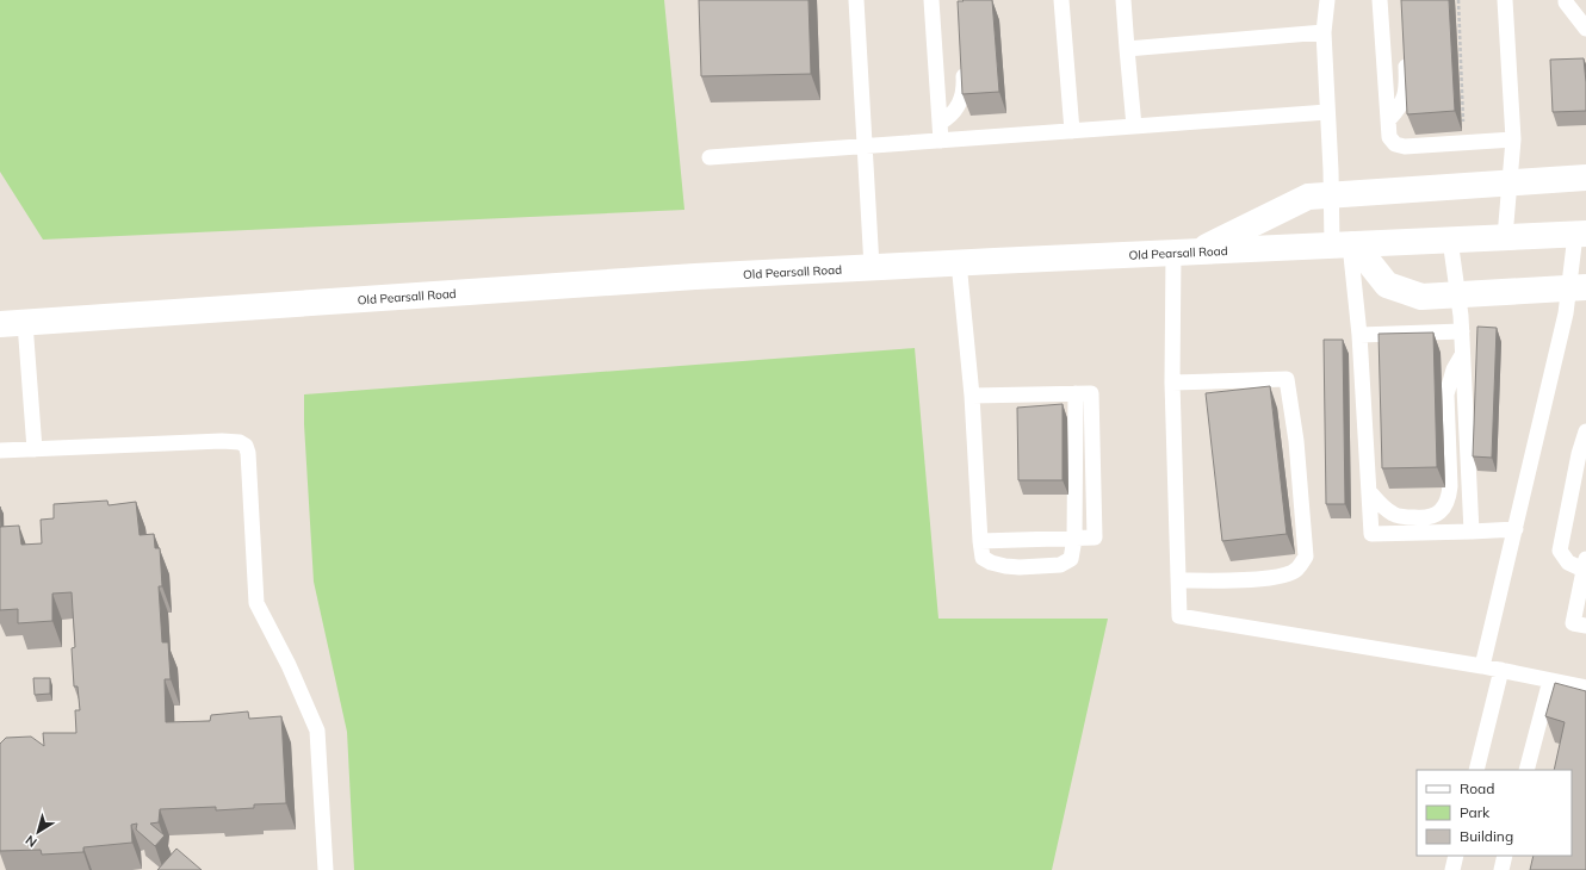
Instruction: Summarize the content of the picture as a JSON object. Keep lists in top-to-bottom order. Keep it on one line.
{"streets":{"main road":["Old Pearsall Road"]},"legend":["Road","Park","Building"],"north":"bottom left"}
